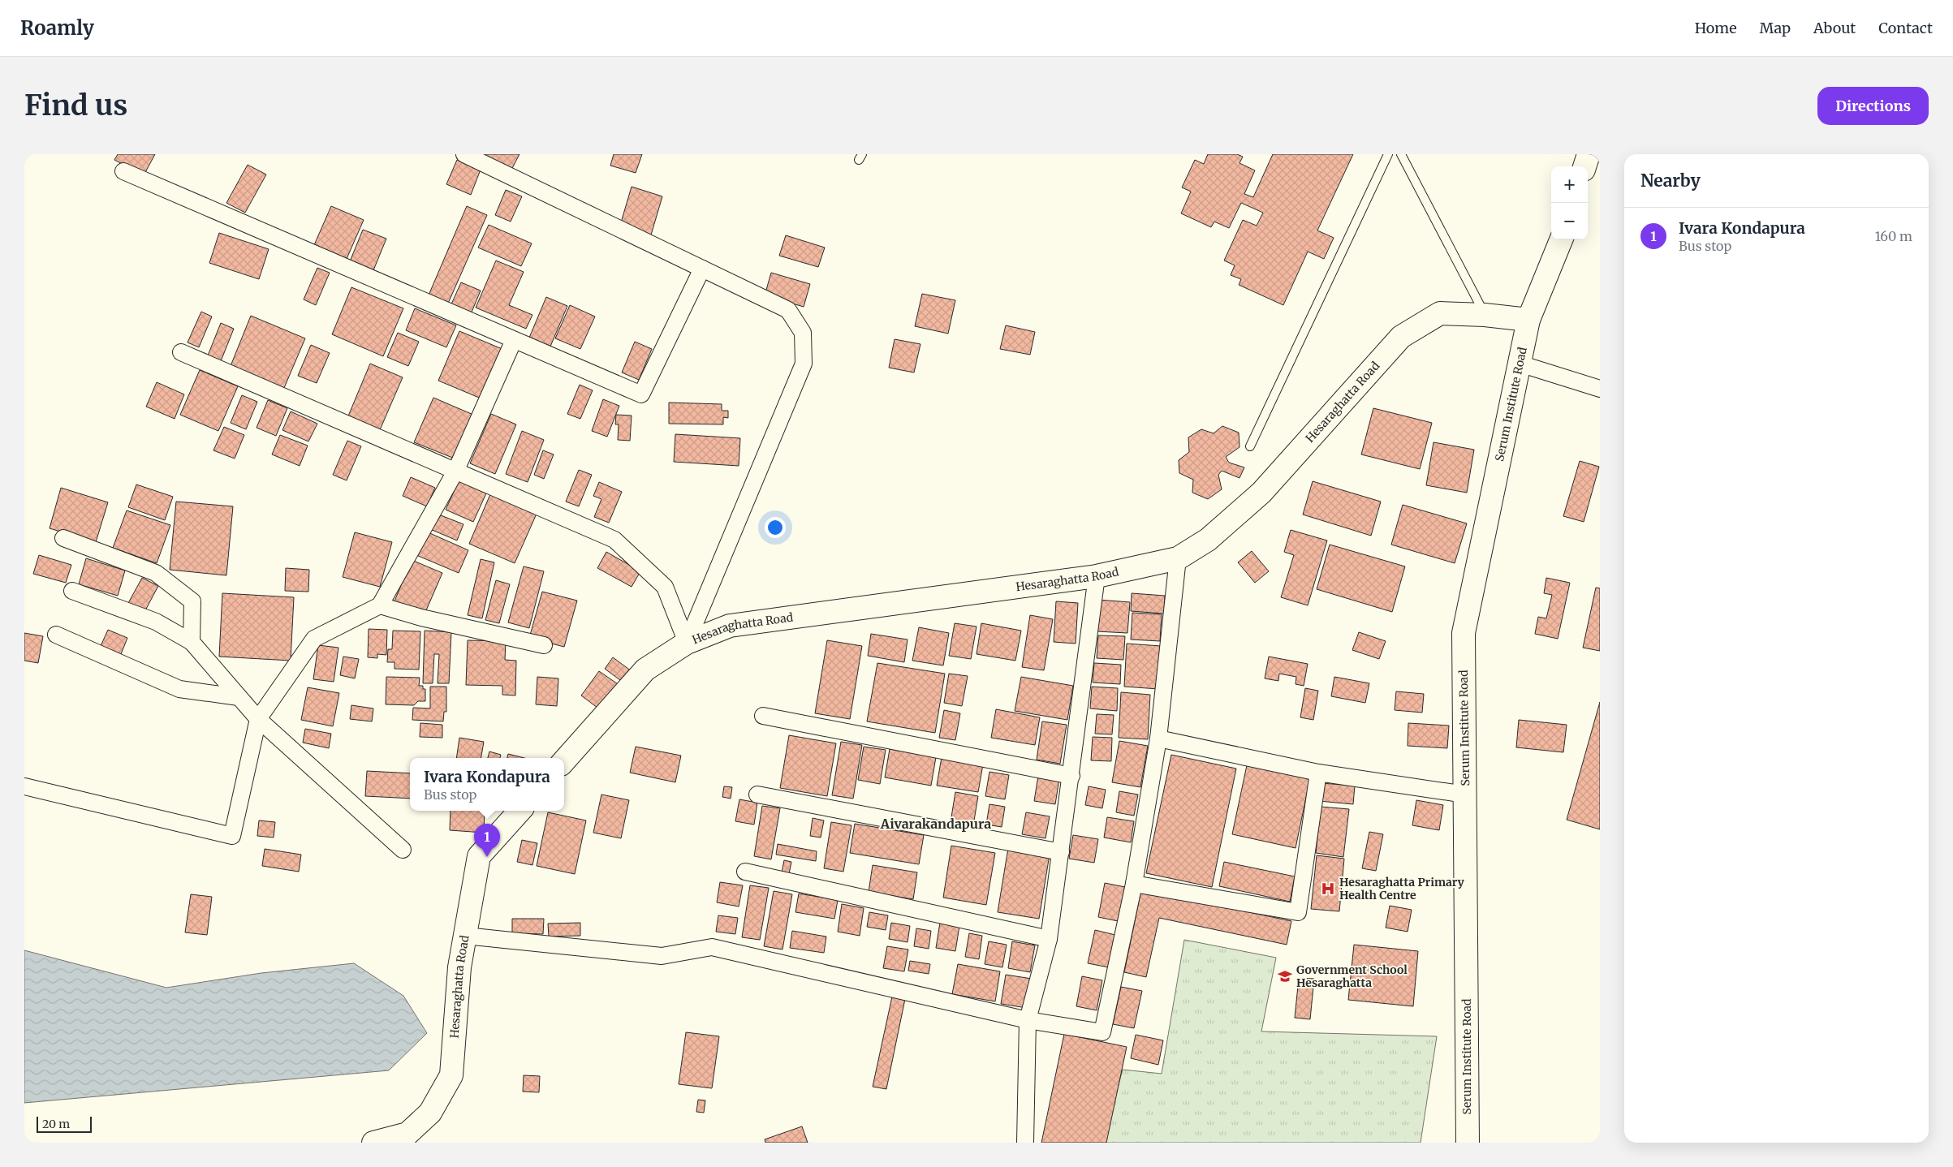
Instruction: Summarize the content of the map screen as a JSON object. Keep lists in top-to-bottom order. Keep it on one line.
{"streets":{"main road":["Hesaraghatta Road","Serum Institute Road"]},"crossings":[["Hesaraghatta Road","Serum Institute Road"]],"districts":["Aivarakandapura"],"places":{"hospital":["Hesaraghatta Primary Health Centre"],"school or university":["Government School Hesaraghatta"]},"scale_bar":"20 m","page":{"header":"Roamly","nav":["Home","Map","About","Contact"],"buttons":"Directions","title":"Find us","heading":"Nearby","map_buttons":["+","−"],"list":[{"mark":"1","name":"Ivara Kondapura","note":"Bus stop","value":"160 m"}],"popup":["Ivara Kondapura","Bus stop"],"pins":"1","scale":"20 m"}}
